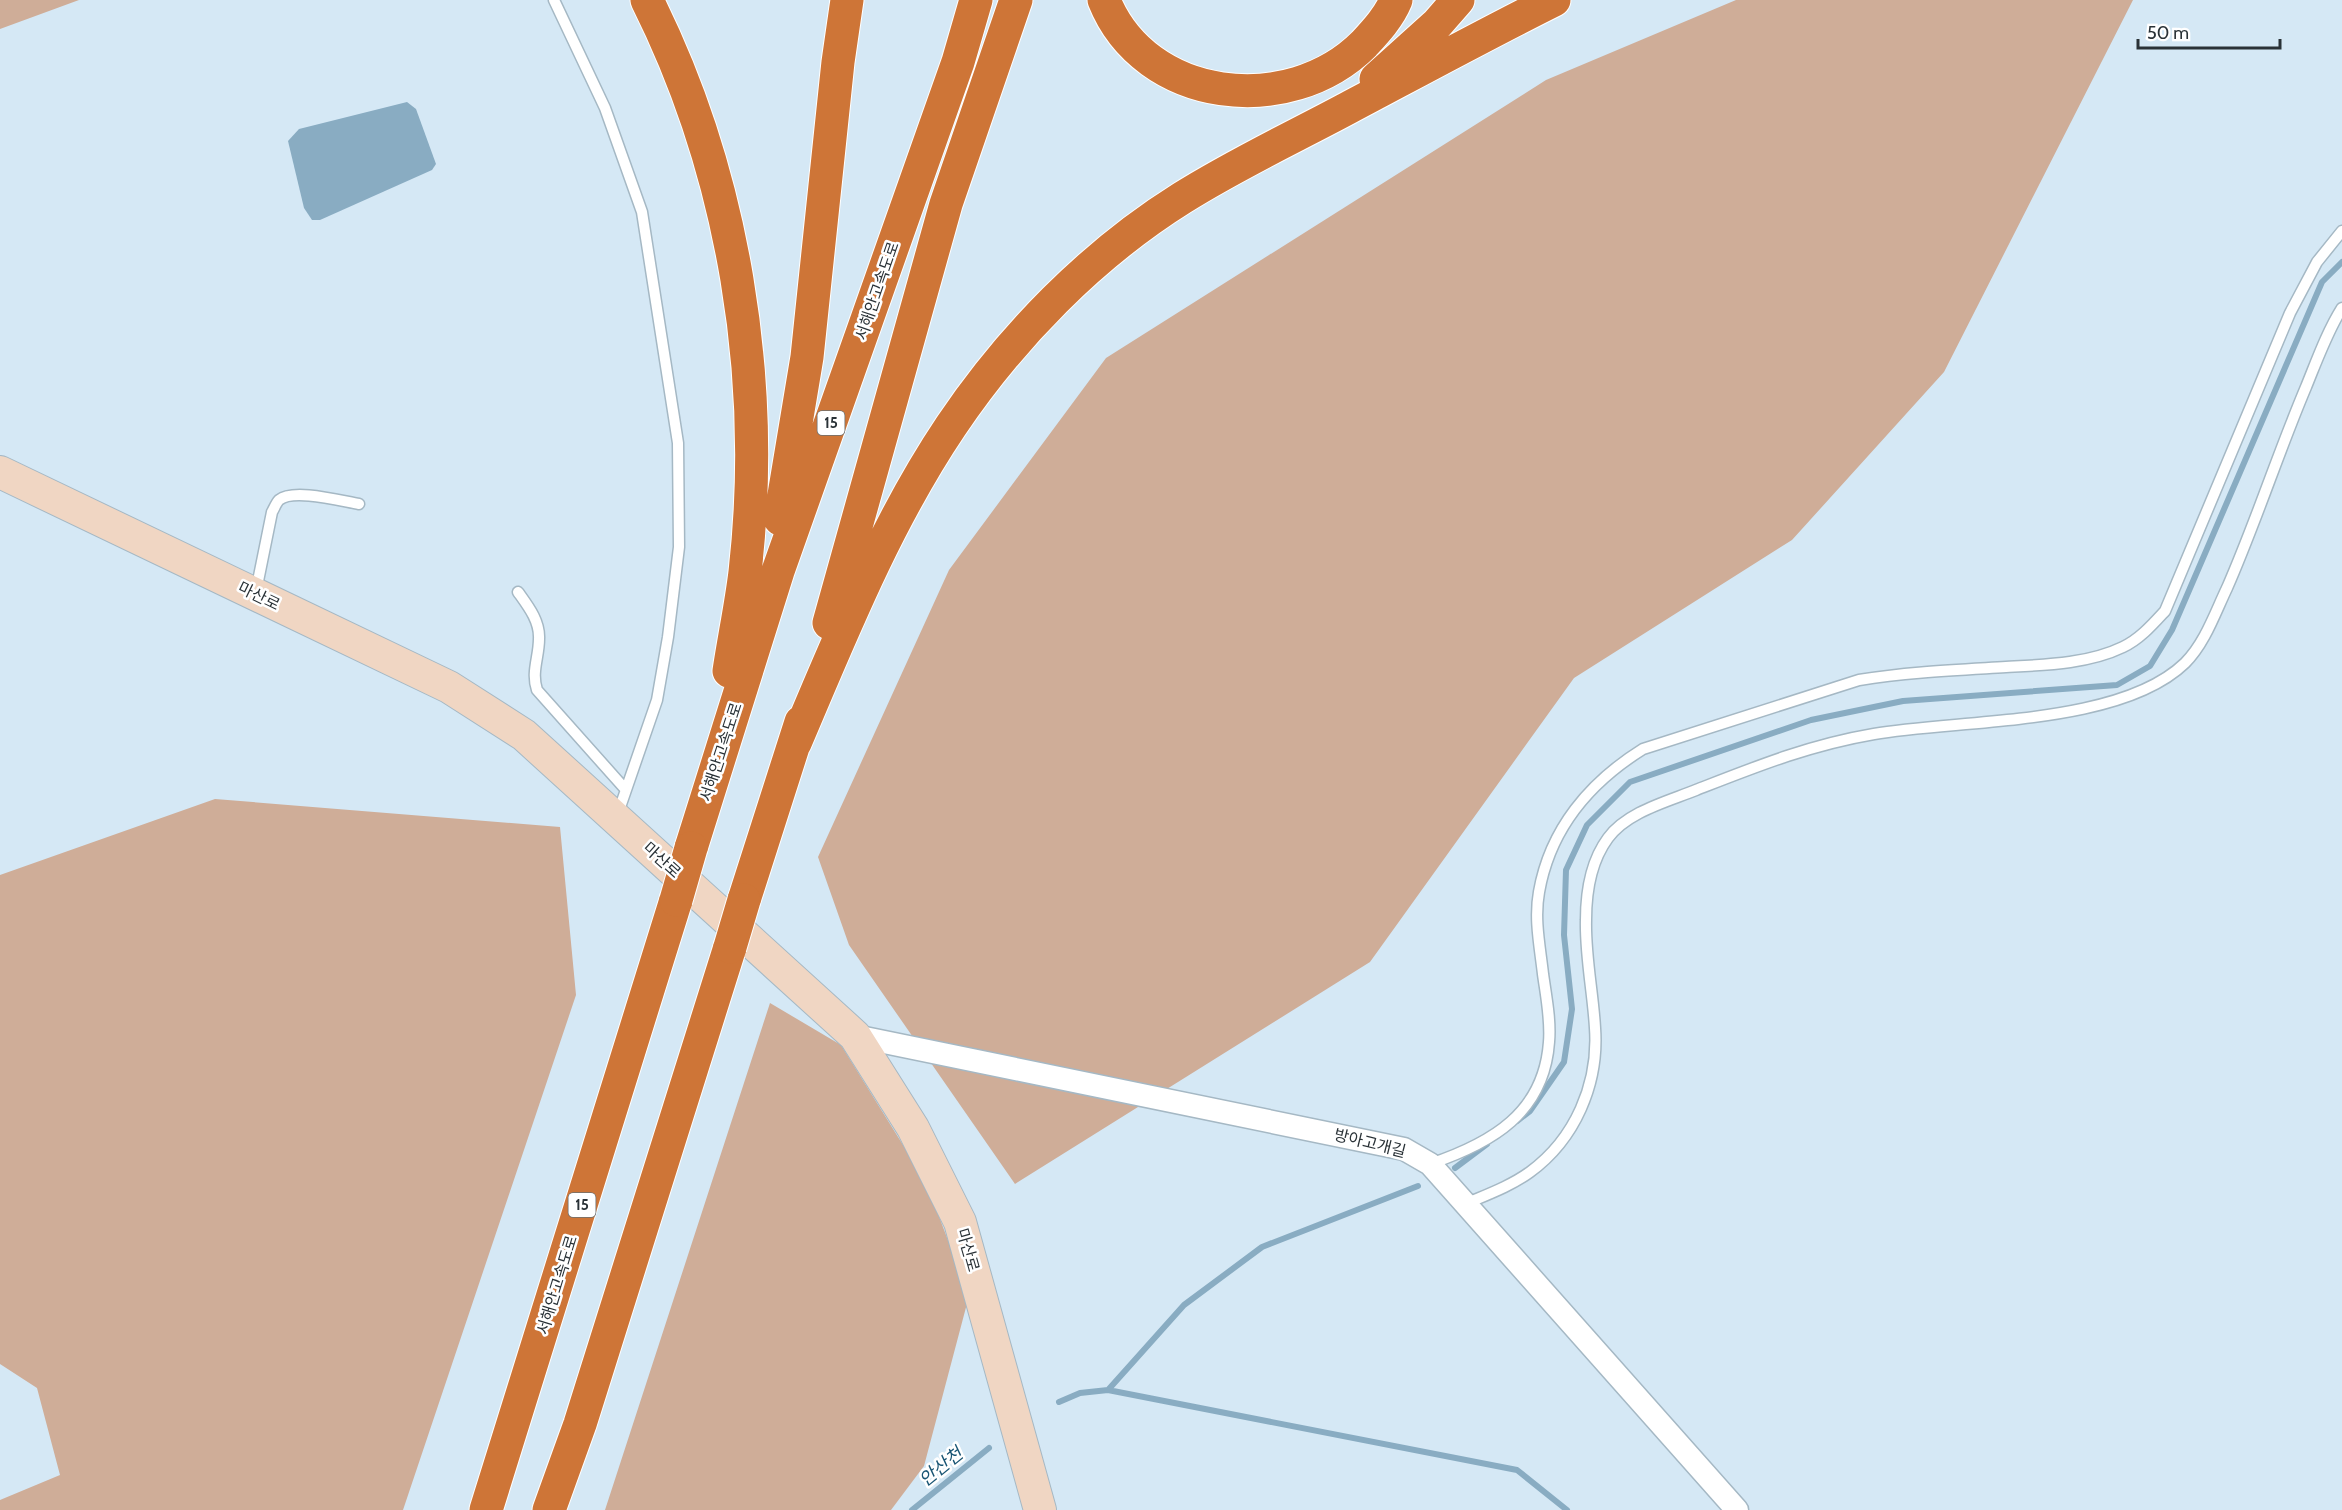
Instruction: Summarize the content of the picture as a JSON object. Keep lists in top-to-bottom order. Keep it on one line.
{"streets":{"highway":["서해안고속도로","15"],"street":["마산로","방아고개길"]},"crossings":[["마산로","방아고개길"]],"water":["안산천"],"scale_bar":"50 m"}
